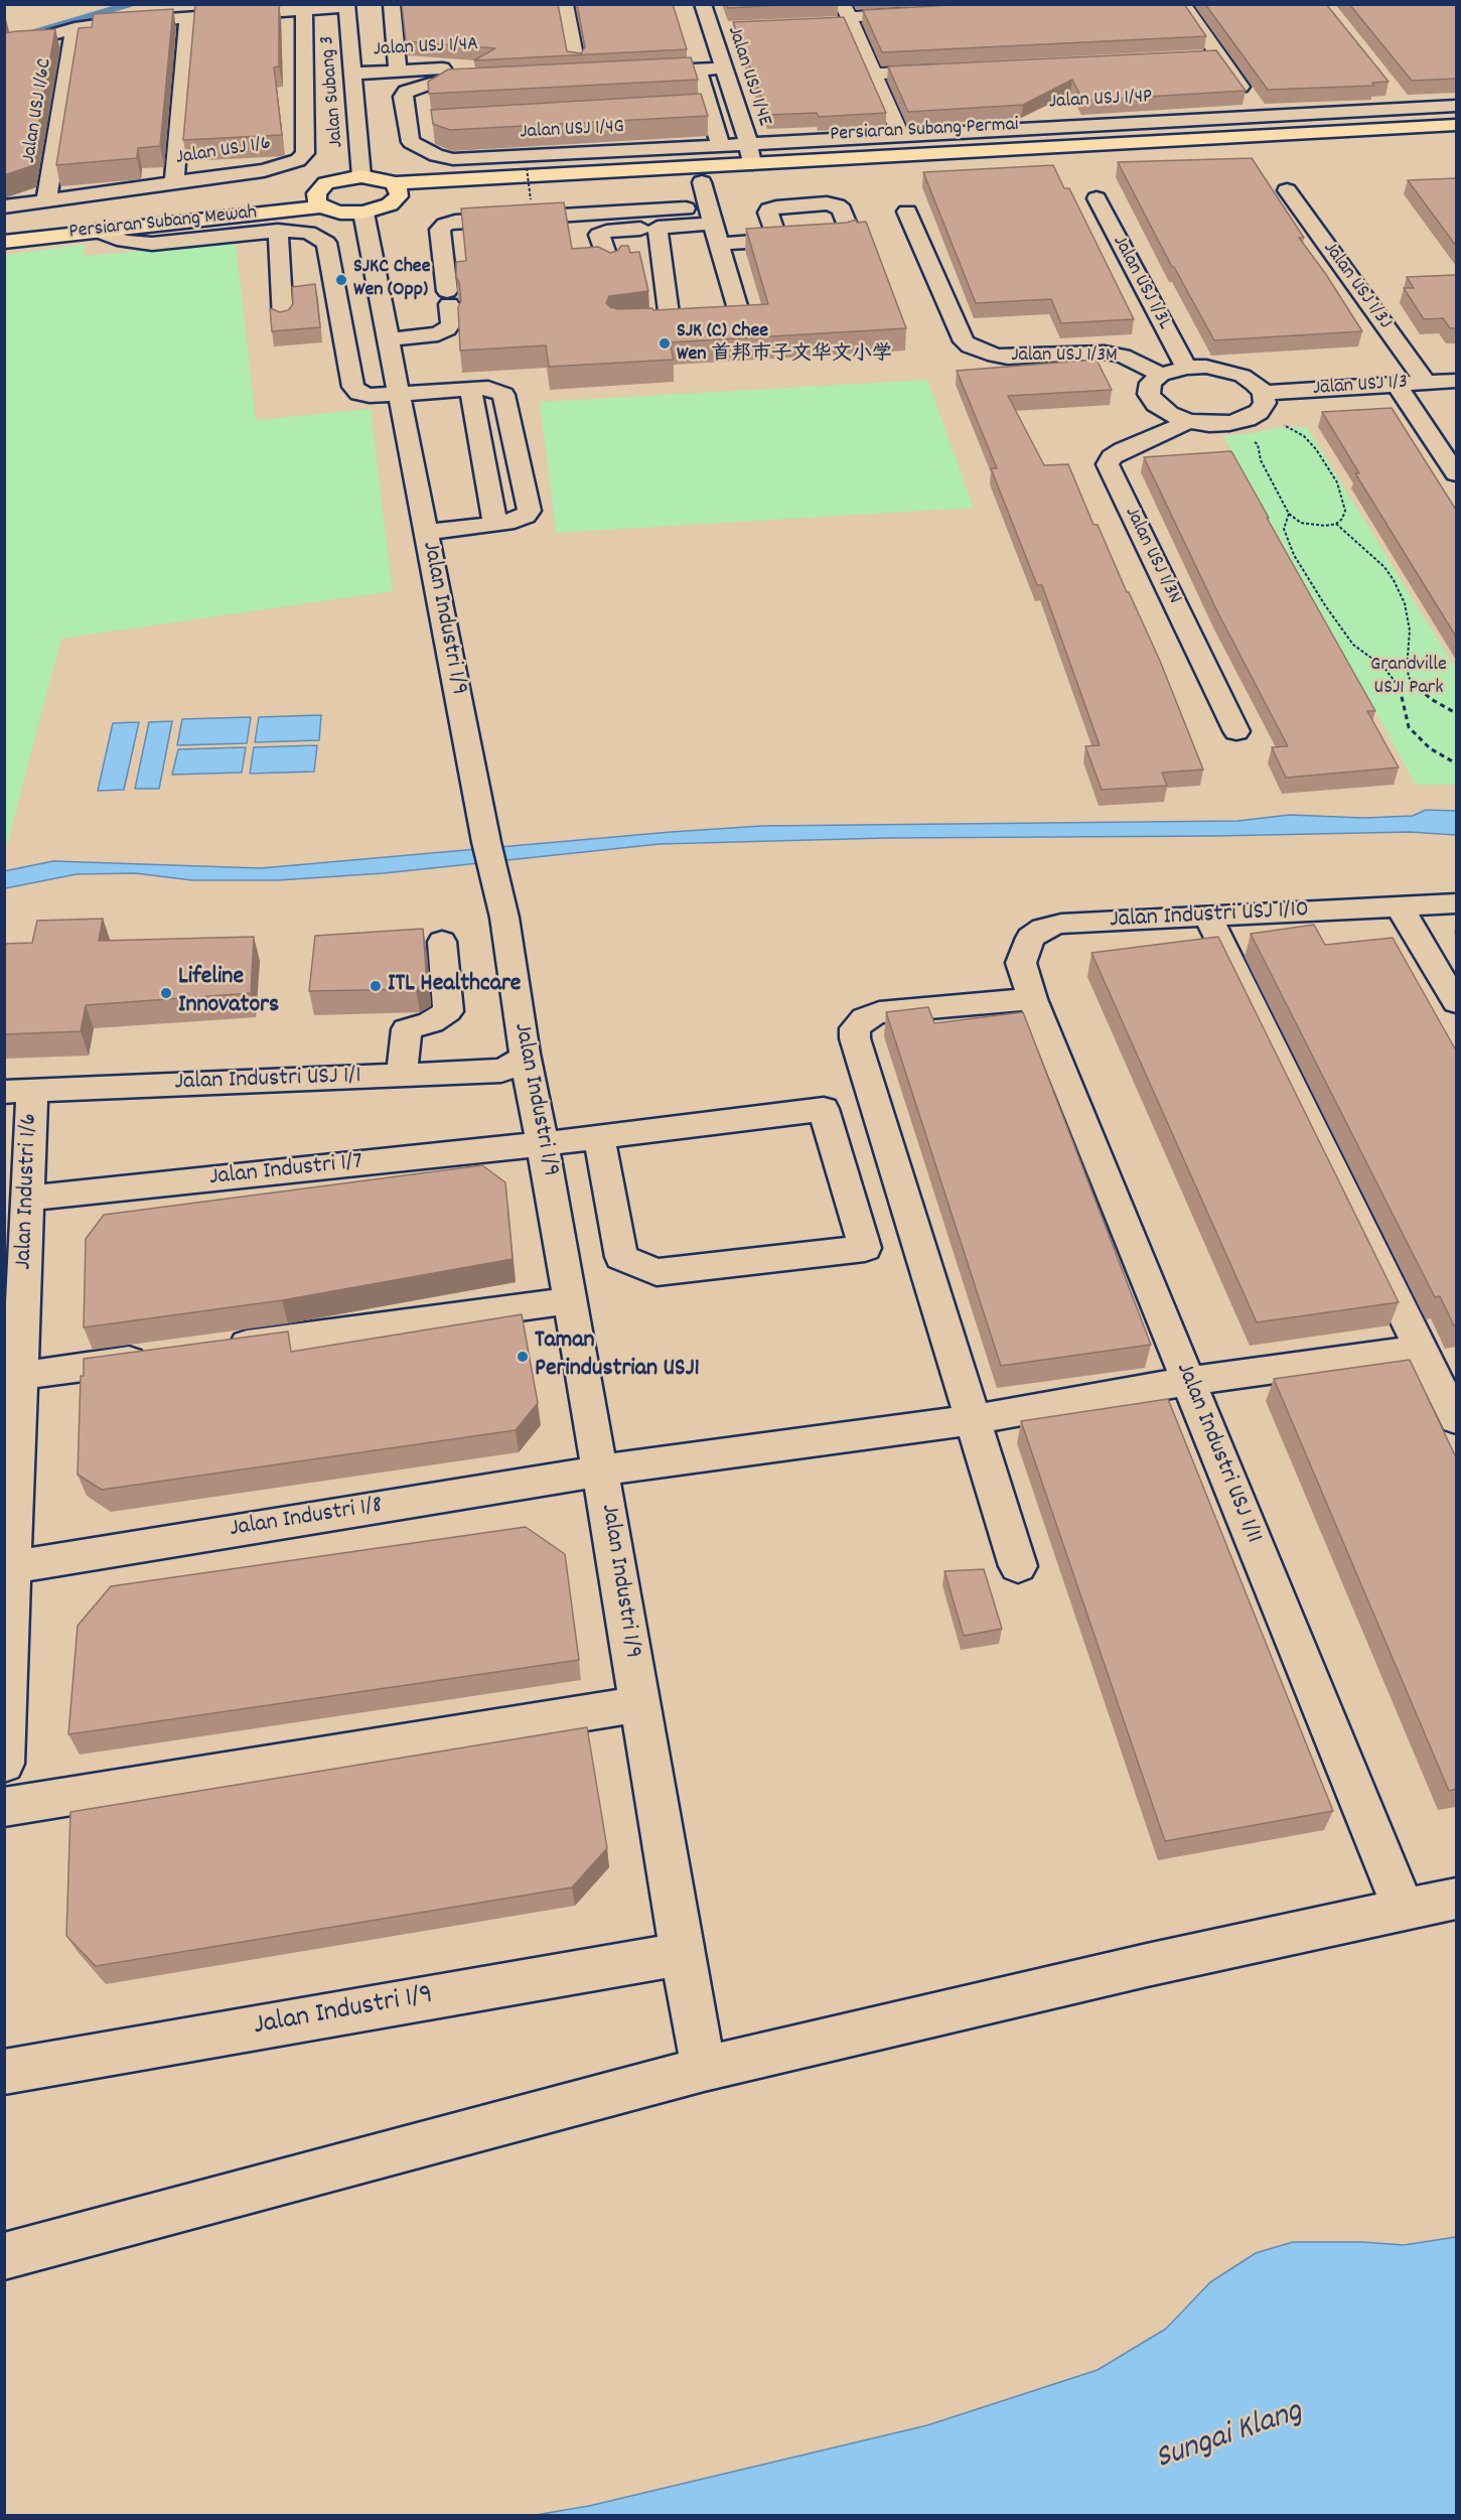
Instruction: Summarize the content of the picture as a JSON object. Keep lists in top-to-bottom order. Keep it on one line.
{"streets":{"main road":["Persiaran Subang Permai","Persiaran Subang Mewah"],"street":["Jalan USJ 1/4A","Jalan USJ 1/4E","Jalan Subang 3","Jalan USJ 1/4P","Jalan USJ 1/6C","Jalan USJ 1/4G","Jalan USJ 1/6","Jalan USJ 1/3L","Jalan USJ 1/3J","Jalan USJ 1/3M","Jalan USJ 1/3","Jalan USJ 1/3N","Jalan Industri 1/9","Jalan Industri USJ 1/10","Jalan Industri USJ 1/1","Jalan Industri 1/7","Jalan Industri 1/6","Jalan Industri USJ 1/11","Jalan Industri 1/8"]},"crossings":[["Jalan USJ 1/4A","Jalan Subang 3"],["Jalan USJ 1/4E","Jalan USJ 1/4P"],["Jalan USJ 1/4E","Jalan USJ 1/4G"],["Jalan USJ 1/4E","Persiaran Subang Permai"],["Jalan USJ 1/4P","Jalan USJ 1/4G"],["Jalan USJ 1/6C","Jalan USJ 1/6"],["Jalan USJ 1/3J","Jalan USJ 1/3"],["Jalan Industri 1/9","Jalan Industri USJ 1/1"],["Jalan Industri 1/9","Jalan Industri 1/7"],["Jalan Industri 1/9","Jalan Industri 1/8"],["Jalan Industri USJ 1/10","Jalan Industri USJ 1/11"],["Jalan Industri USJ 1/1","Jalan Industri 1/6"],["Jalan Industri 1/7","Jalan Industri 1/6"],["Jalan Industri 1/6","Jalan Industri 1/8"],["Jalan Industri USJ 1/11","Jalan Industri 1/8"]],"water":["Sungai Klang"],"parks":["Grandville USJ1 Park"],"places":["SJKC Chee Wen (Opp)","SJK (C) Chee Wen 首邦市子文华文小学","ITL Healthcare","Lifeline Innovators","Taman Perindustrian USJ1"]}
